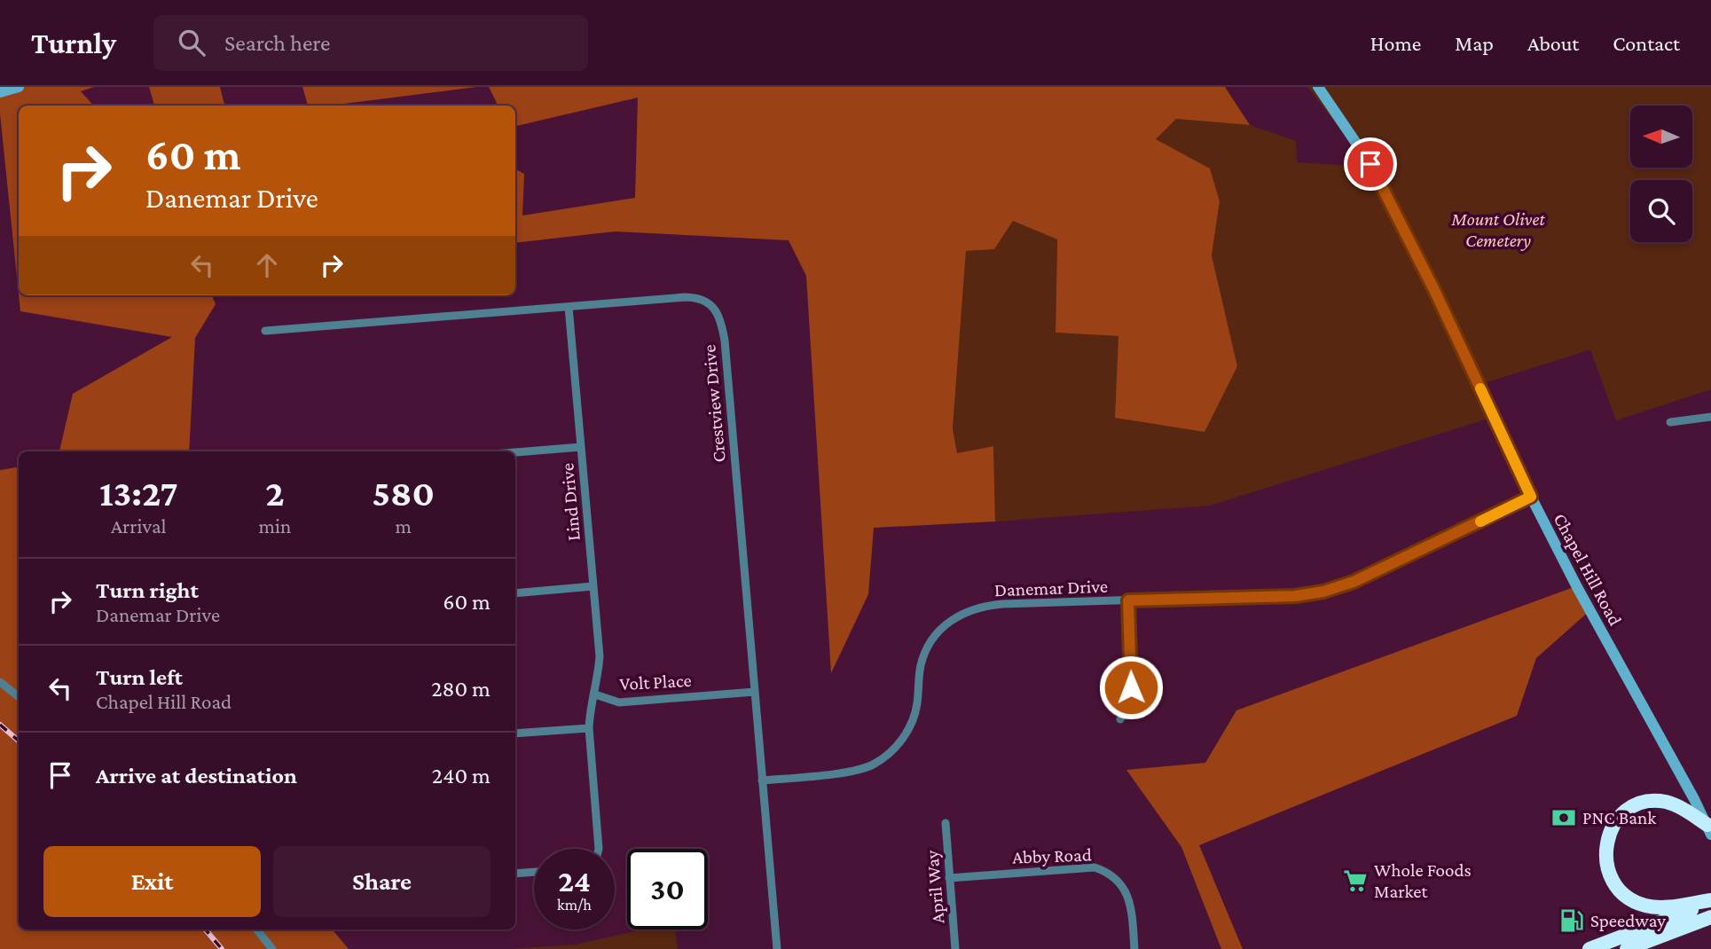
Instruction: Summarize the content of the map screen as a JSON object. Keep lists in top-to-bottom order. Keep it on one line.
{"streets":{"street":["Crestview Drive","Lind Drive","Chapel Hill Road","Danemar Drive","Volt Place","Abby Road","April Way"]},"crossings":[["Crestview Drive","Lind Drive"],["Crestview Drive","Danemar Drive"],["Crestview Drive","Volt Place"],["Lind Drive","Volt Place"],["Chapel Hill Road","Danemar Drive"],["Abby Road","April Way"]],"parks":["Mount Olivet Cemetery"],"places":{"bank":["PNC Bank"],"supermarket":["Whole Foods Market"],"fuel station":["Speedway"]},"north":"left","page":{"header":"Turnly","search":"Search here","nav":["Home","Map","About","Contact"],"turn":["60 m","Danemar Drive"],"eta":["13:27","Arrival","2","min","580","m"],"list":[{"name":"Turn right","note":"Danemar Drive","value":"60 m"},{"name":"Turn left","note":"Chapel Hill Road","value":"280 m"},{"name":"Arrive at destination","value":"240 m"}],"buttons":["Exit","Share"],"speed":"24 km/h","limit":"30"}}
